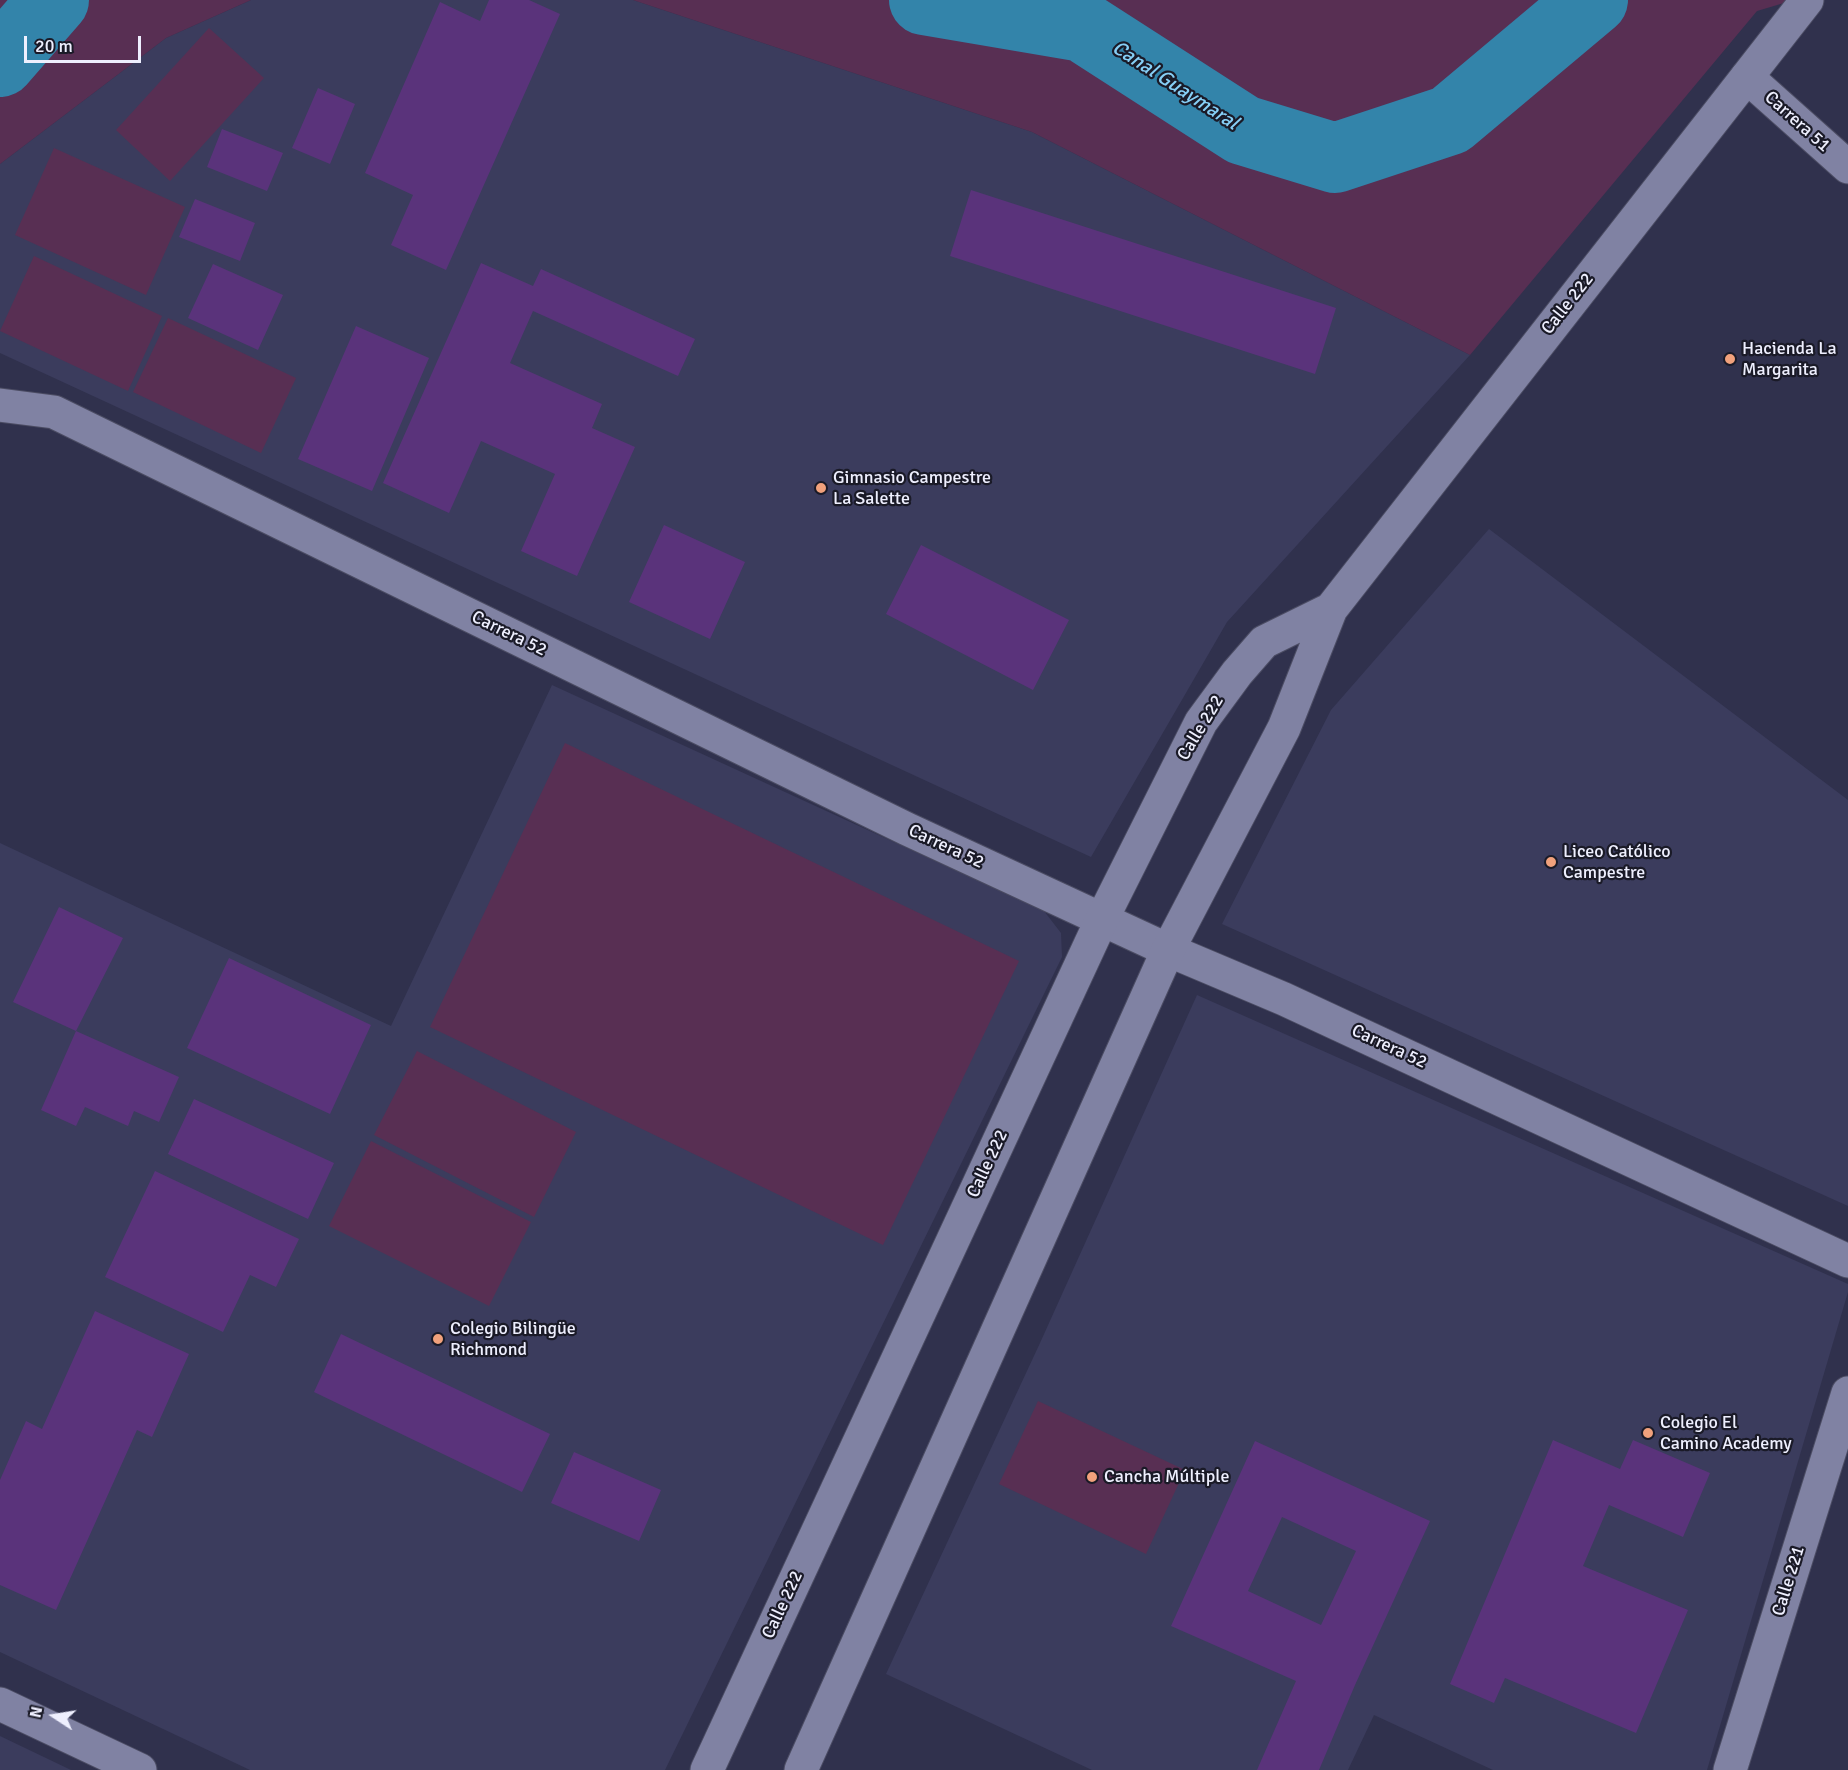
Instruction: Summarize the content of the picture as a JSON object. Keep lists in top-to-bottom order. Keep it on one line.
{"streets":{"street":["Carrera 51","Calle 222","Carrera 52","Calle 221"]},"crossings":[["Carrera 51","Calle 222"],["Calle 222","Carrera 52"]],"water":["Canal Guaymaral"],"places":["Hacienda La Margarita","Gimnasio Campestre La Salette","Liceo Católico Campestre","Colegio Bilingüe Richmond","Colegio El Camino Academy","Cancha Múltiple"],"scale_bar":"20 m","north":"left"}
